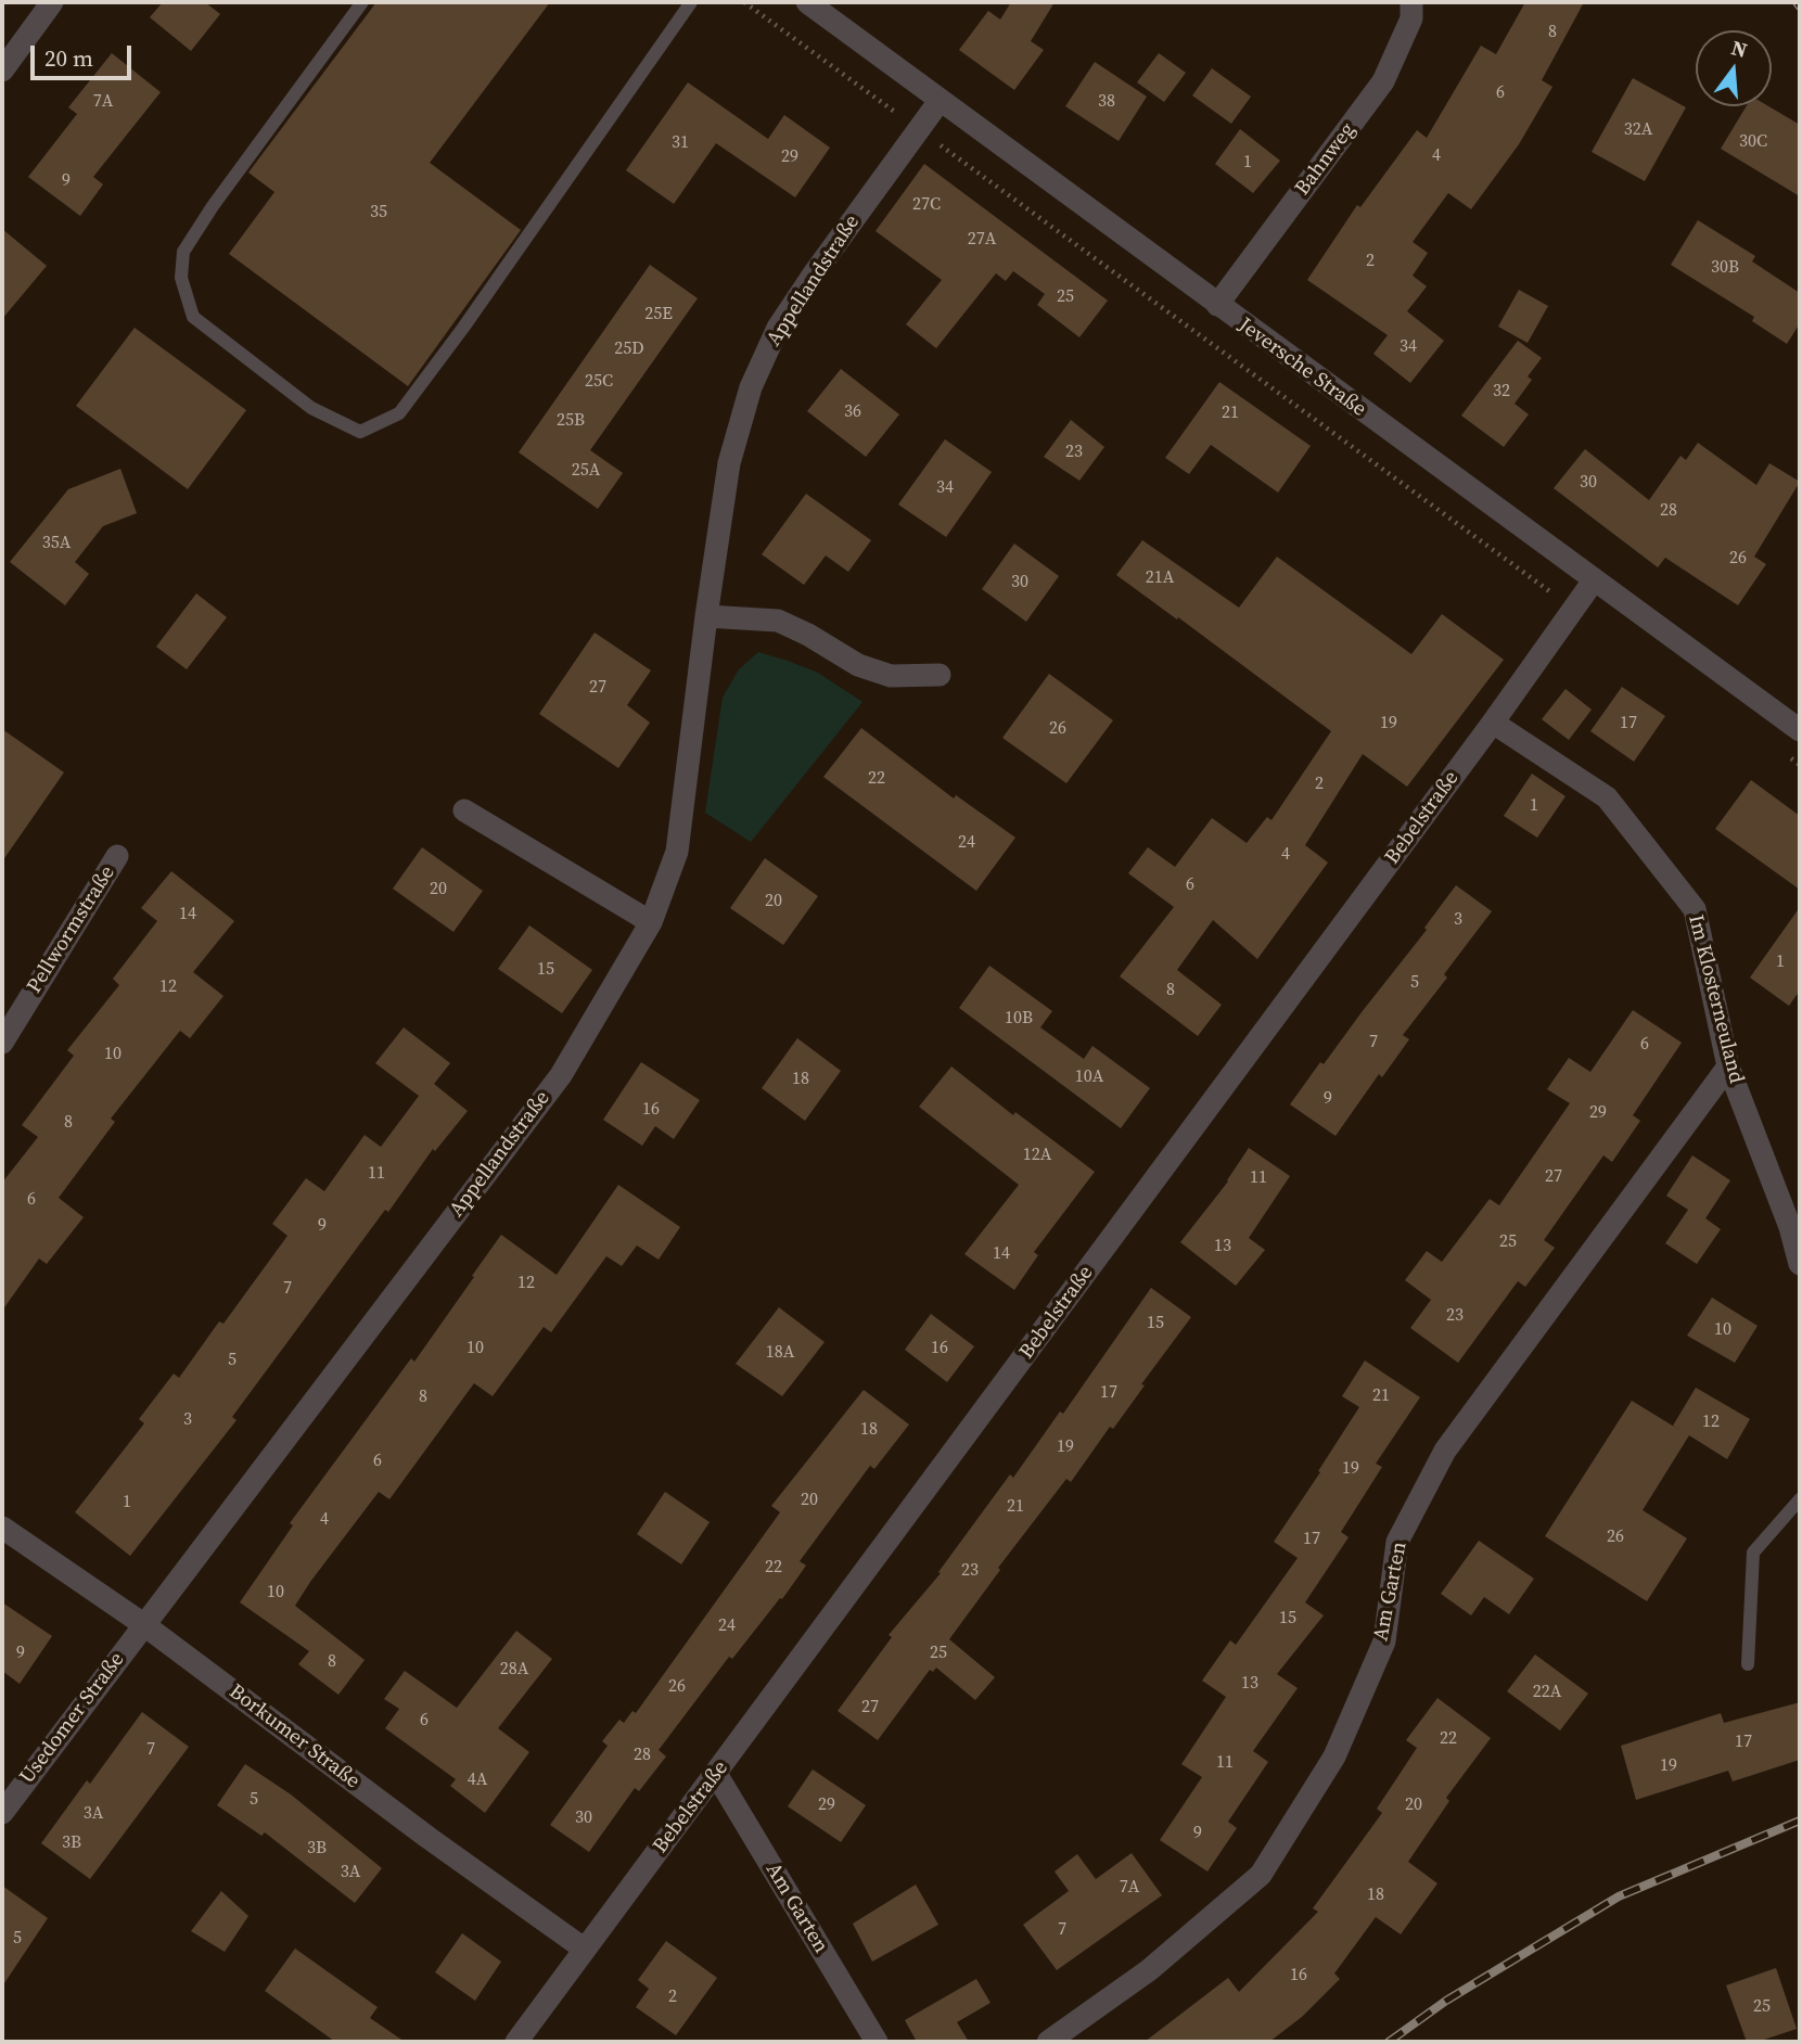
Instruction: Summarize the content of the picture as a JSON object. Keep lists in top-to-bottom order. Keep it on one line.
{"streets":{"street":["Bahnweg","Appellandstraße","Jeversche Straße","Bebelstraße","Pellwormstraße","Im Klosterneuland","Am Garten","Usedomer Straße","Borkumer Straße"]},"crossings":[["Bahnweg","Jeversche Straße"],["Appellandstraße","Jeversche Straße"],["Appellandstraße","Usedomer Straße"],["Appellandstraße","Borkumer Straße"],["Jeversche Straße","Bebelstraße"],["Bebelstraße","Im Klosterneuland"],["Bebelstraße","Am Garten"],["Bebelstraße","Borkumer Straße"],["Im Klosterneuland","Am Garten"],["Usedomer Straße","Borkumer Straße"]],"house_numbers":["8","6","7A","38","32A","30C","31","4","29","1","9","27C","35","27A","2","30B","25","25E","34","25D","25C","32","36","21","25B","23","25A","30","34","28","35A","26","21A","30","27","19","17","26","22","2","1","24","4","6","20","20","14","3","1","15","5","12","8","10B","7","6","10","10A","18","9","16","29","8","12A","11","27","11","6","9","25","13","14","12","7","23","15","10","10","16","18A","5","17","21","8","3","12","18","19","6","19","20","1","21","4","26","17","22","23","10","15","24","9","25","8","28A","13","26","22A","27","6","22","17","7","28","11","19","4A","5","29","20","3A","30","9","3B","3B","3A","7A","18","7","5","16","2","25"],"scale_bar":"20 m","north":"top"}
